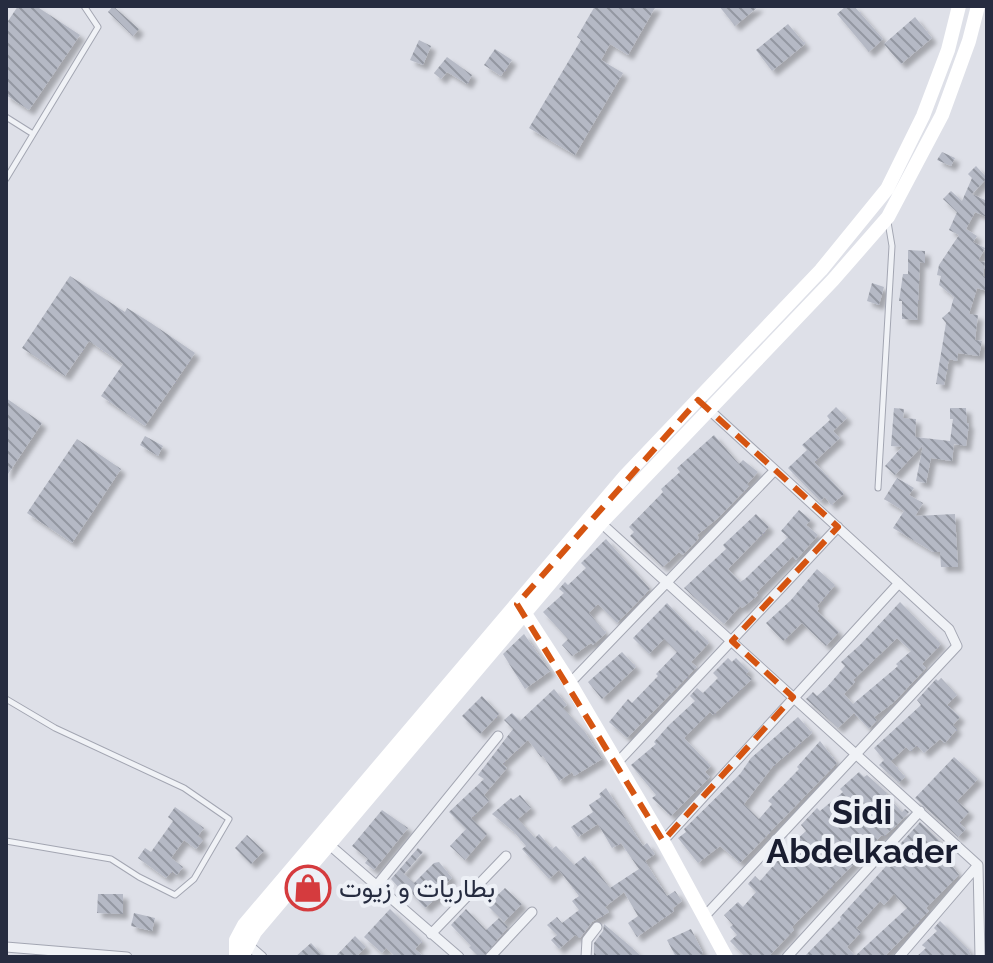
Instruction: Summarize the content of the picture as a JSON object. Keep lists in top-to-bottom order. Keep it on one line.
{"districts":["Sidi Abdelkader"],"places":{"shop":["بطاريات و زيوت"]}}
